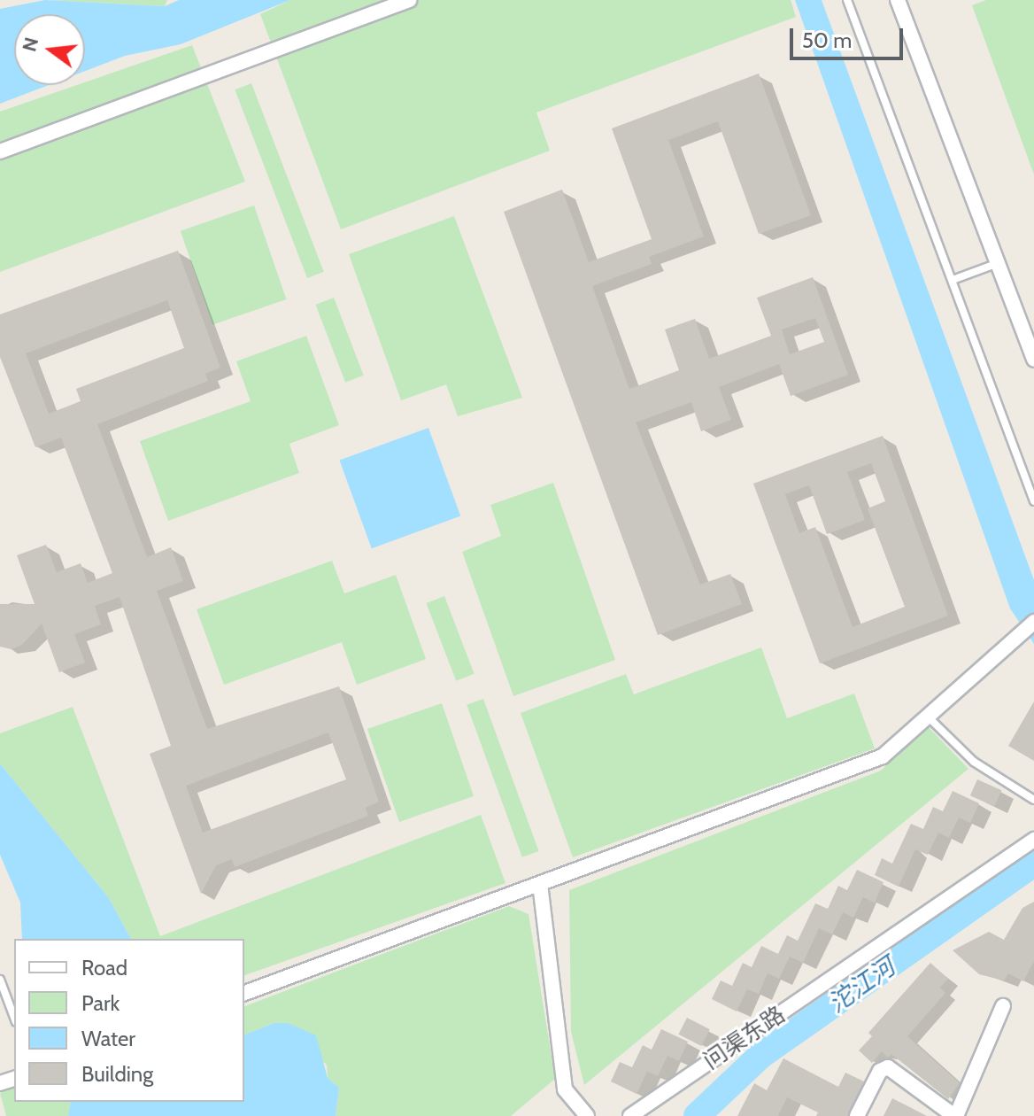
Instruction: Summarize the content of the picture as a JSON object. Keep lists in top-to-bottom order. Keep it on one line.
{"streets":{"street":["问渠东路"]},"water":["沱江河"],"legend":["Road","Park","Water","Building"],"scale_bar":"50 m","north":"left"}
